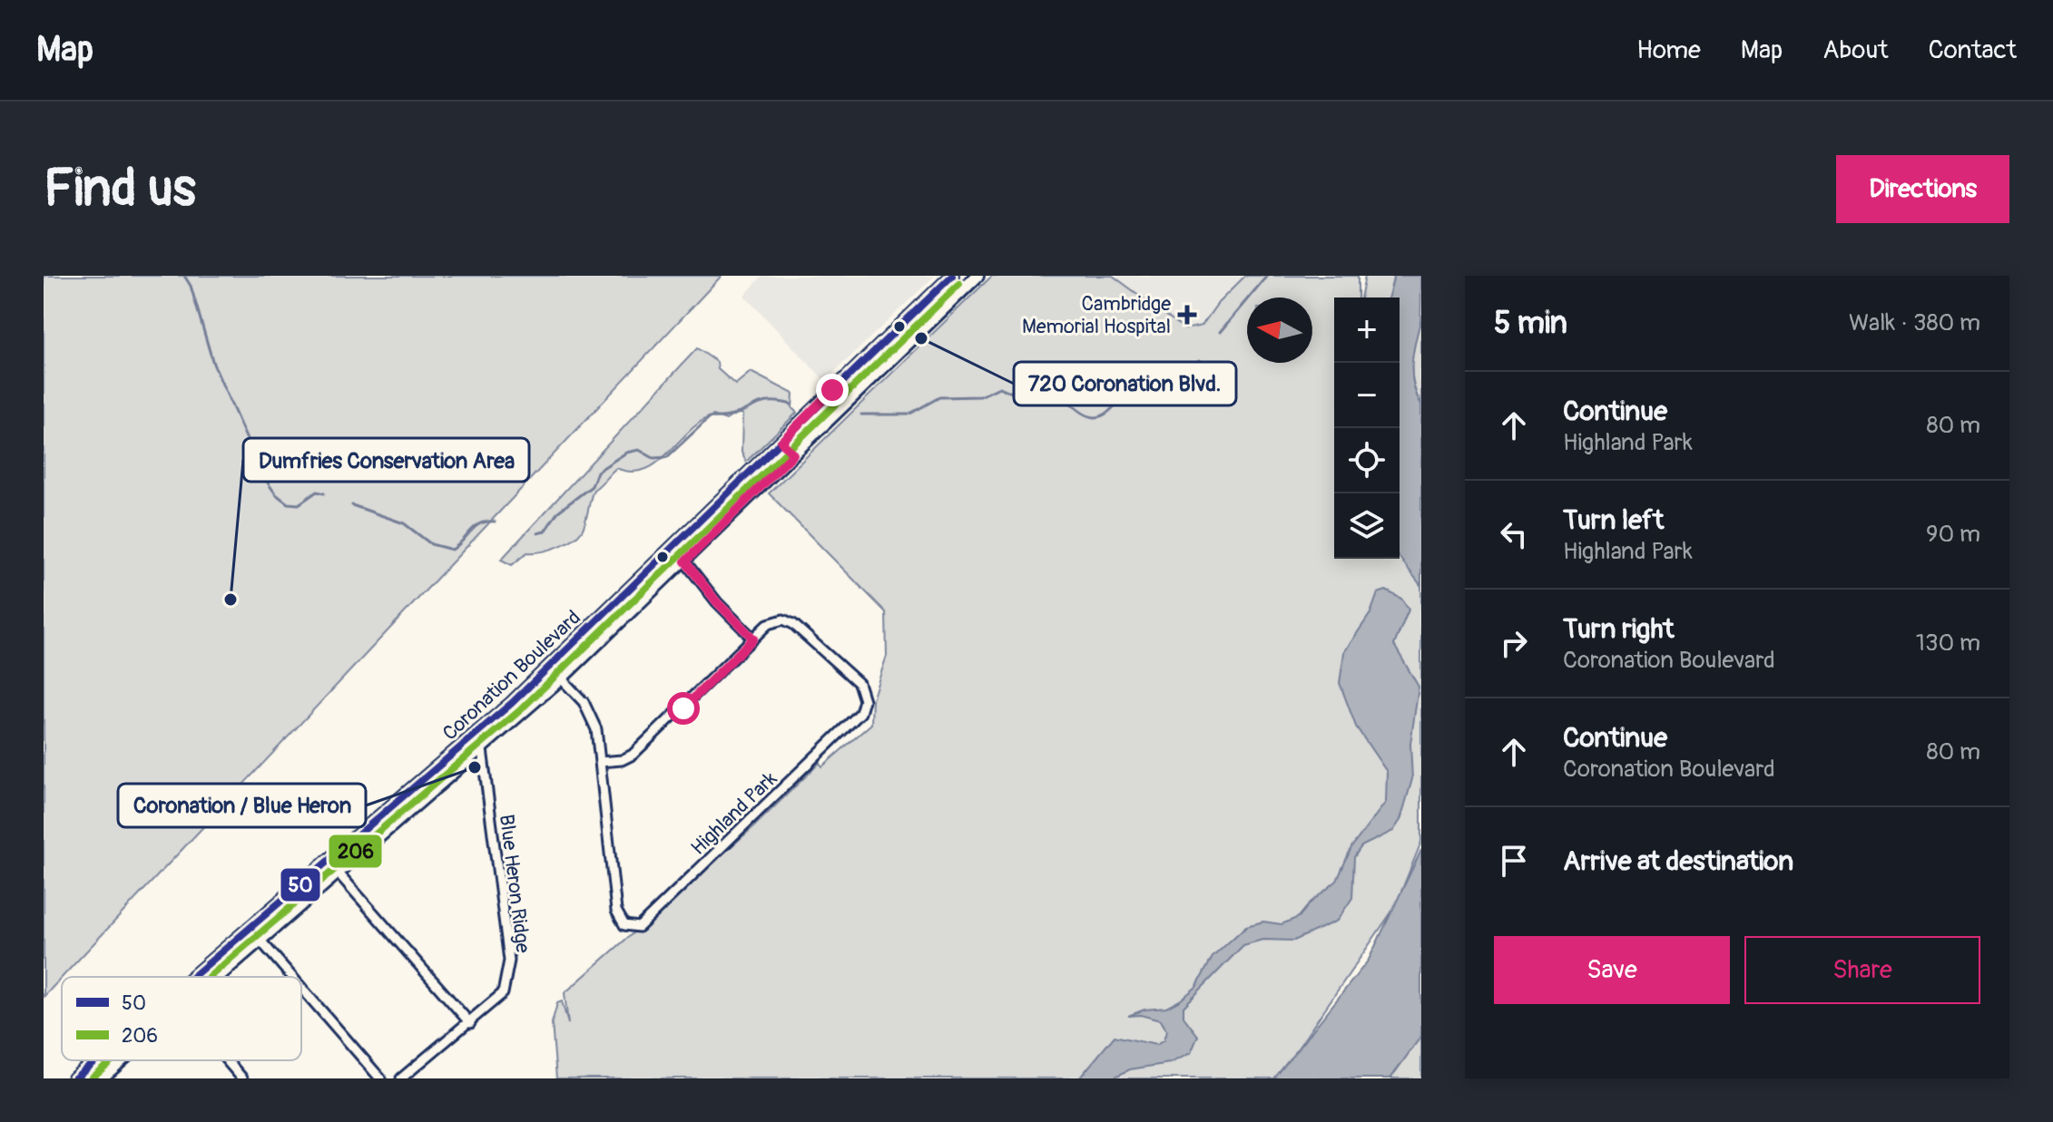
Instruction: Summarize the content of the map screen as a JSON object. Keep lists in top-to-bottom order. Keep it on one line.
{"streets":{"main road":["Coronation Boulevard"],"street":["Highland Park","Blue Heron Ridge"]},"crossings":[["Coronation Boulevard","Highland Park"],["Coronation Boulevard","Blue Heron Ridge"]],"places":{"health":["Cambridge Memorial Hospital"],"other":["720 Coronation Blvd.","Dumfries Conservation Area","Coronation / Blue Heron"]},"lines":["transit line 50","transit line 206"],"legend":["50","206"],"north":"left","page":{"header":"Map","nav":["Home","Map","About","Contact"],"buttons":["Directions",["Save","Share"]],"title":"Find us","heading":["5 min","Walk · 380 m"],"map_buttons":["+","−"],"list":[["Continue","Highland Park","80 m"],["Turn left","Highland Park","90 m"],["Turn right","Coronation Boulevard","130 m"],["Continue","Coronation Boulevard","80 m"],"Arrive at destination"]}}
